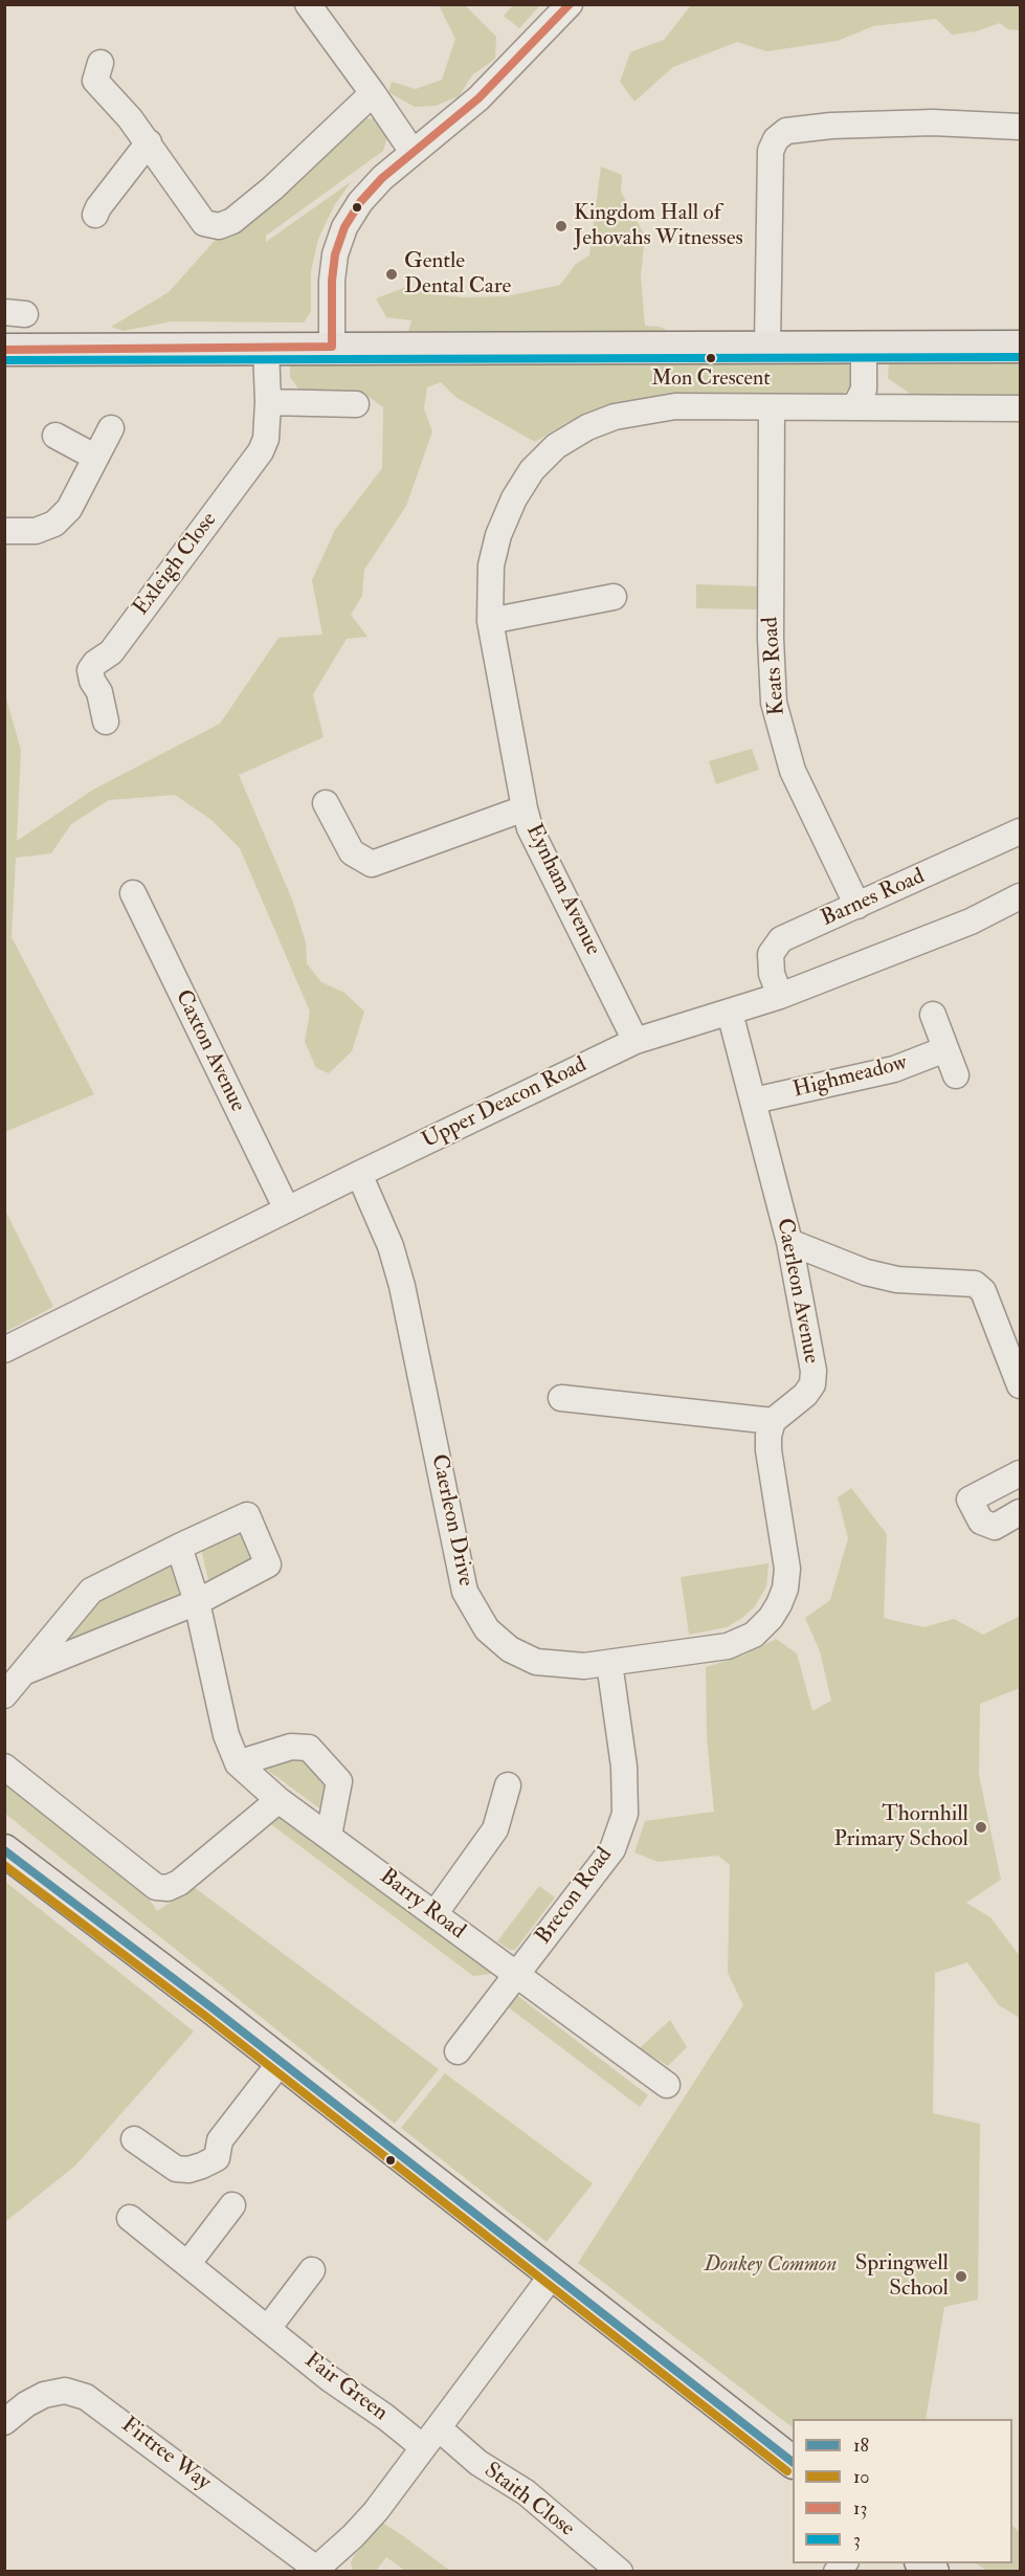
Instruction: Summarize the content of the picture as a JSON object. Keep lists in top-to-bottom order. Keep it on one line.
{"streets":{"street":["Exleigh Close","Keats Road","Eynham Avenue","Barnes Road","Caxton Avenue","Highmeadow","Upper Deacon Road","Caerleon Avenue","Caerleon Drive","Brecon Road","Barry Road","Fair Green","Firtree Way","Staith Close"]},"crossings":[["Keats Road","Eynham Avenue"],["Keats Road","Barnes Road"],["Eynham Avenue","Upper Deacon Road"],["Barnes Road","Upper Deacon Road"],["Caxton Avenue","Upper Deacon Road"],["Highmeadow","Caerleon Avenue"],["Upper Deacon Road","Caerleon Avenue"],["Upper Deacon Road","Caerleon Drive"],["Caerleon Avenue","Caerleon Drive"],["Caerleon Drive","Brecon Road"],["Brecon Road","Barry Road"],["Fair Green","Staith Close"]],"parks":["Donkey Common"],"places":["Kingdom Hall of Jehovahs Witnesses","Gentle Dental Care","Mon Crescent","Thornhill Primary School","Springwell School"],"lines":["transit line 13","transit line 3","transit line 18","transit line 10"],"legend":["18","10","13","3"]}
